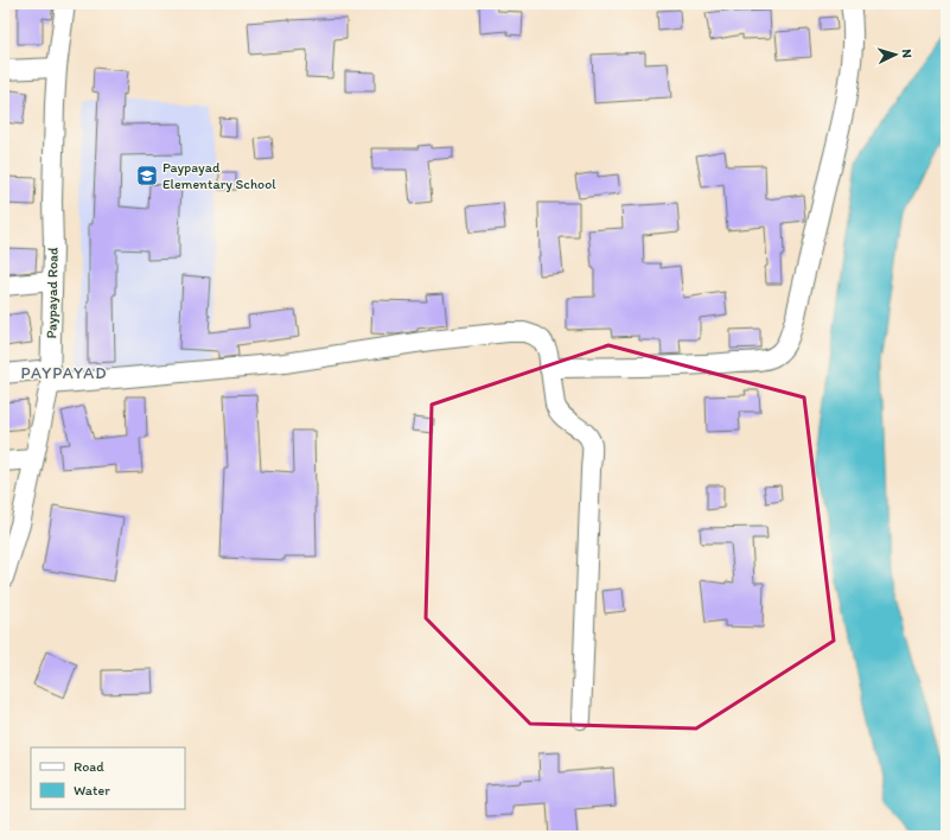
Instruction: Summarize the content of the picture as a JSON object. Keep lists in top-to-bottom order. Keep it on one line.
{"streets":{"street":["Paypayad Road"]},"districts":["PAYPAYAD"],"places":{"school or university":["Paypayad Elementary School"]},"legend":["Road","Water"],"north":"right"}
